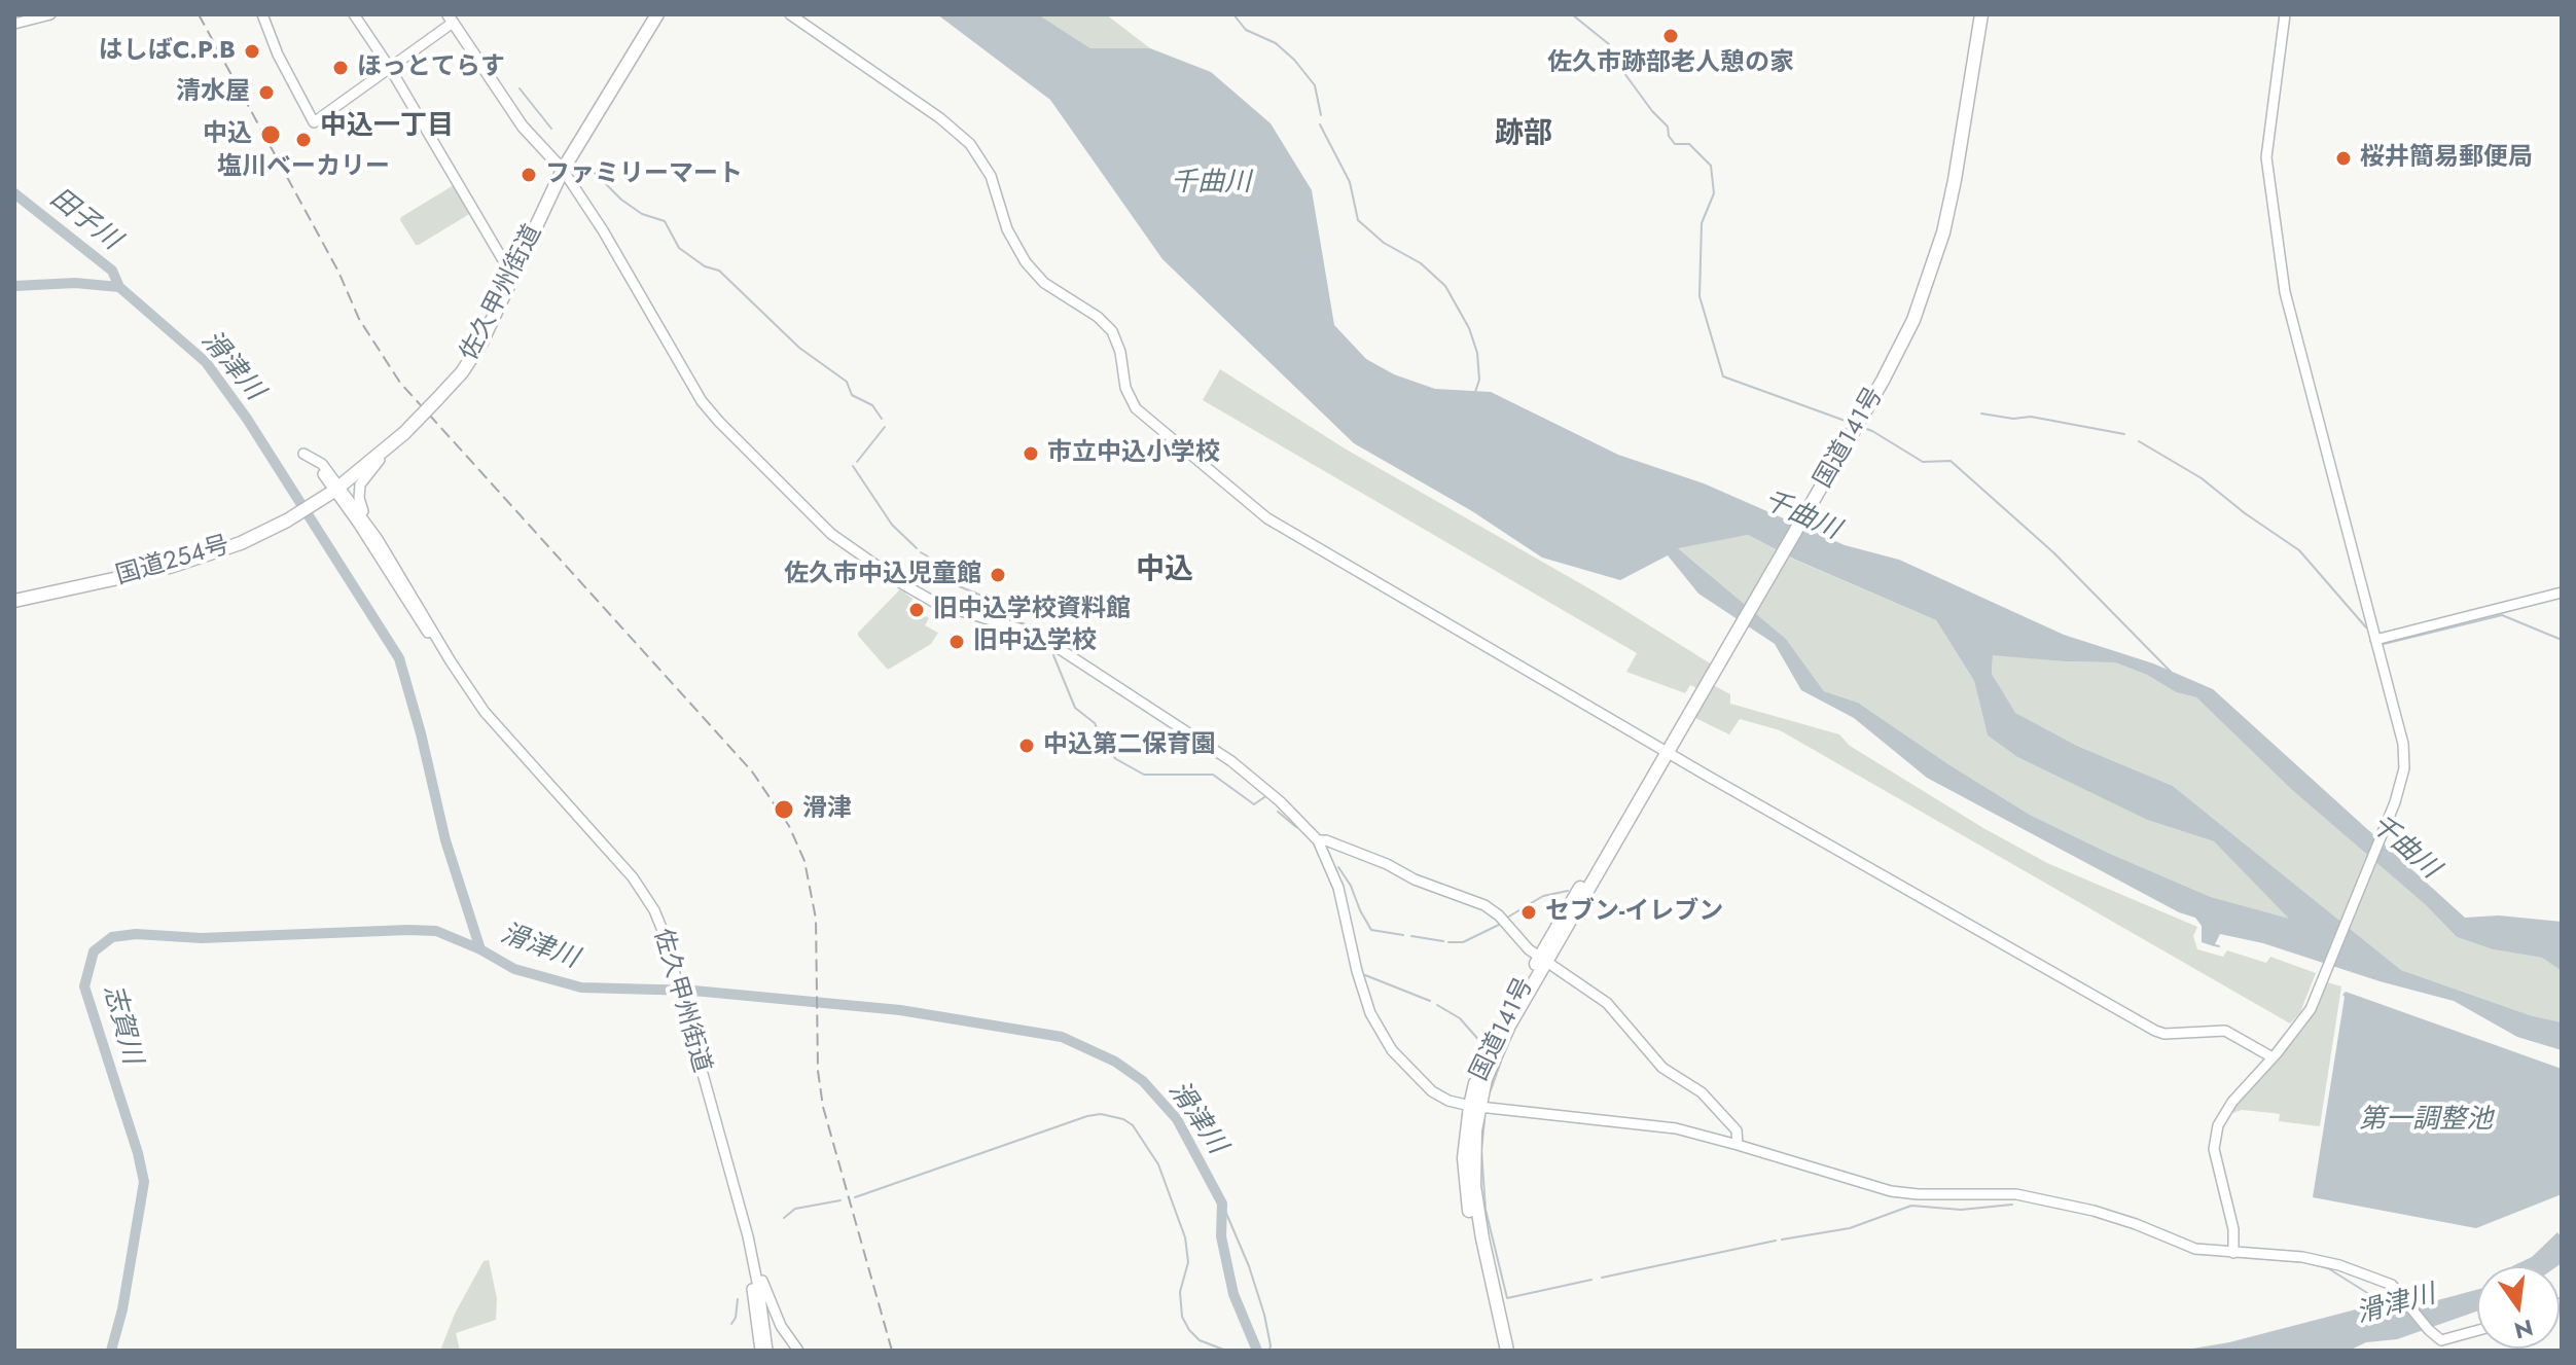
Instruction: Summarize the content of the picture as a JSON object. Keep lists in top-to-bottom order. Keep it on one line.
{"streets":{"highway":["佐久甲州街道","国道141号","国道254号"]},"crossings":[["佐久甲州街道","国道254号"]],"districts":["中込一丁目","跡部","中込"],"water":["千曲川","田子川","滑津川","志賀川","第一調整池"],"places":["佐久市跡部老人憩の家","はしばC.P.B","ほっとてらす","清水屋","中込","塩川ベーカリー","桜井簡易郵便局","ファミリーマート","市立中込小学校","佐久市中込児童館","旧中込学校資料館","旧中込学校","中込第二保育園","滑津","セブン-イレブン"],"north":"bottom"}
